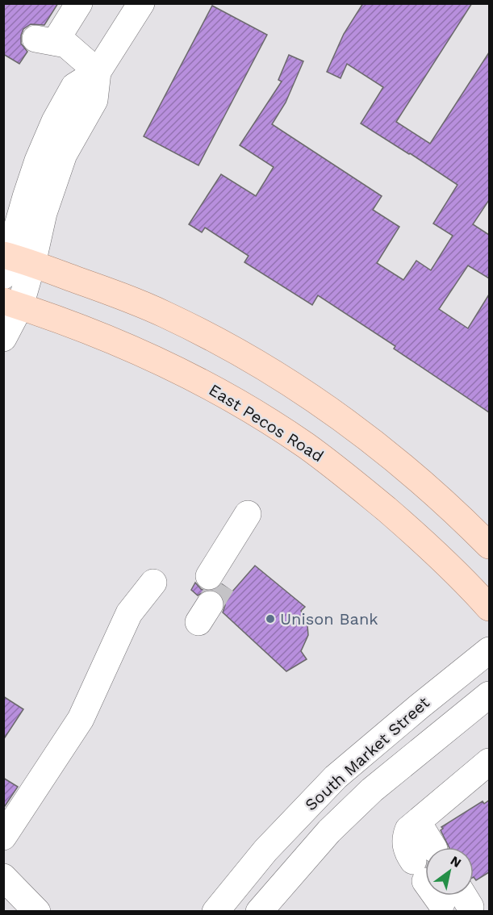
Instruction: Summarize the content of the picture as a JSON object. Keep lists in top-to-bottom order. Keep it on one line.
{"streets":{"main road":["East Pecos Road"],"street":["South Market Street"]},"places":["Unison Bank"],"north":"top right"}
